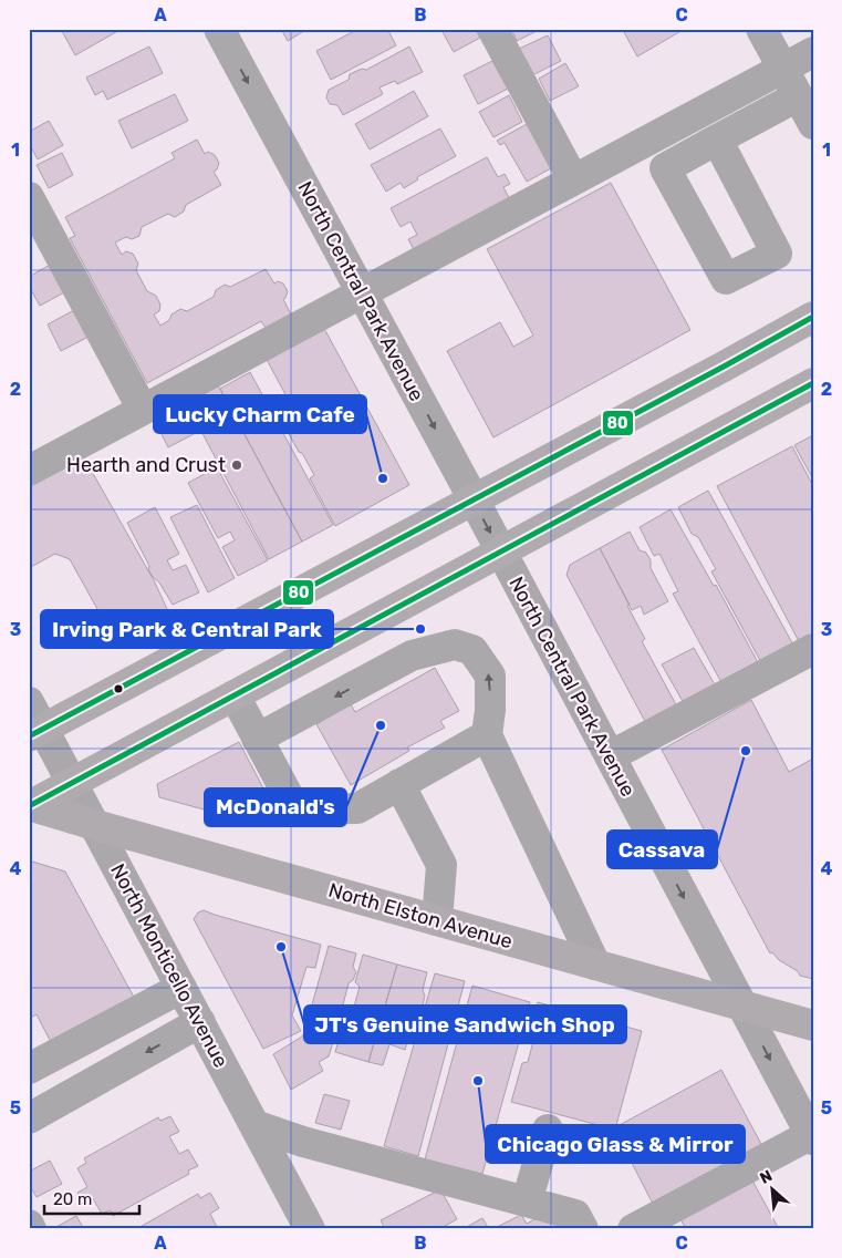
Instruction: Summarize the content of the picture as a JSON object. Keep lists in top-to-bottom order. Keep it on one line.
{"streets":{"main road":["North Elston Avenue"],"street":["North Central Park Avenue","North Monticello Avenue"]},"crossings":[["North Central Park Avenue","North Elston Avenue"],["North Elston Avenue","North Monticello Avenue"]],"places":["Hearth and Crust","Lucky Charm Cafe","Irving Park & Central Park","McDonald's","Cassava","JT's Genuine Sandwich Shop","Chicago Glass & Mirror"],"lines":["transit line 80"],"scale_bar":"20 m","north":"top left","grid":{"columns":["A","B","C"],"rows":["1","2","3","4","5"]}}
